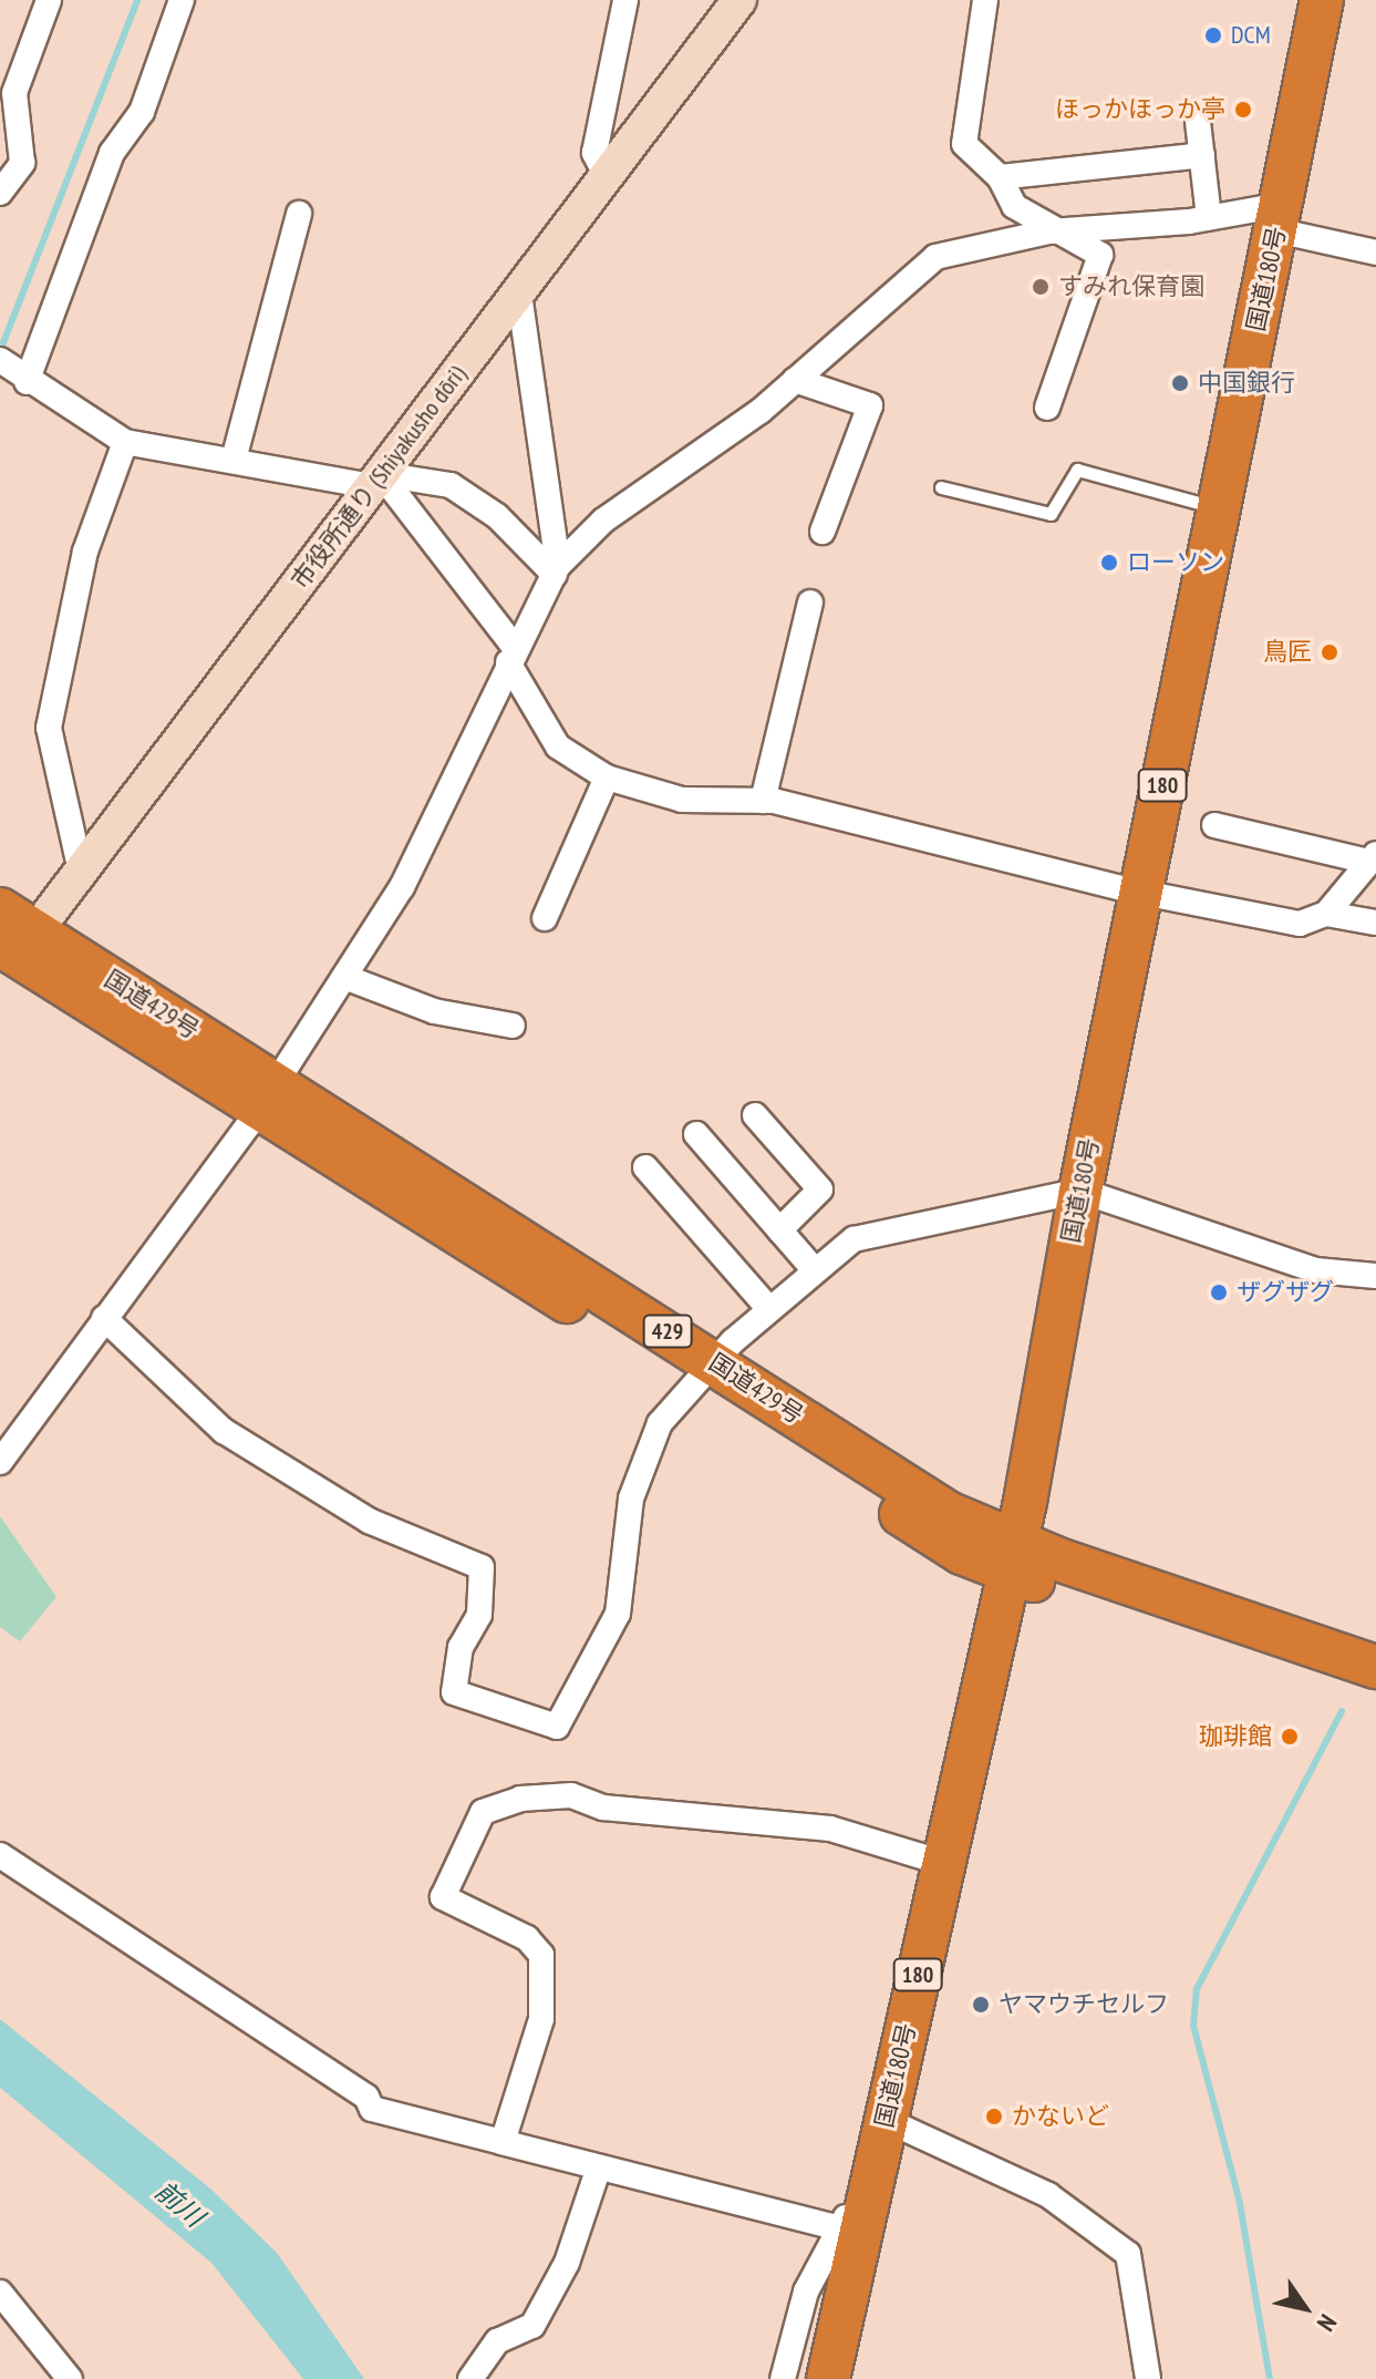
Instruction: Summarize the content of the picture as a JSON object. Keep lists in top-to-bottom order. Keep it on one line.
{"streets":{"highway":["国道180号","180","国道429号","429"],"street":["市役所通り (Shiyakusho dōri)"]},"crossings":[["国道180号","国道429号"],["市役所通り (Shiyakusho dōri)","国道429号"]],"water":["前川"],"places":["DCM","ほっかほっか亭","すみれ保育園","中国銀行","ローソン","鳥匠","ザグザグ","珈琲館","ヤマウチセルフ","かないど"],"north":"bottom right"}
